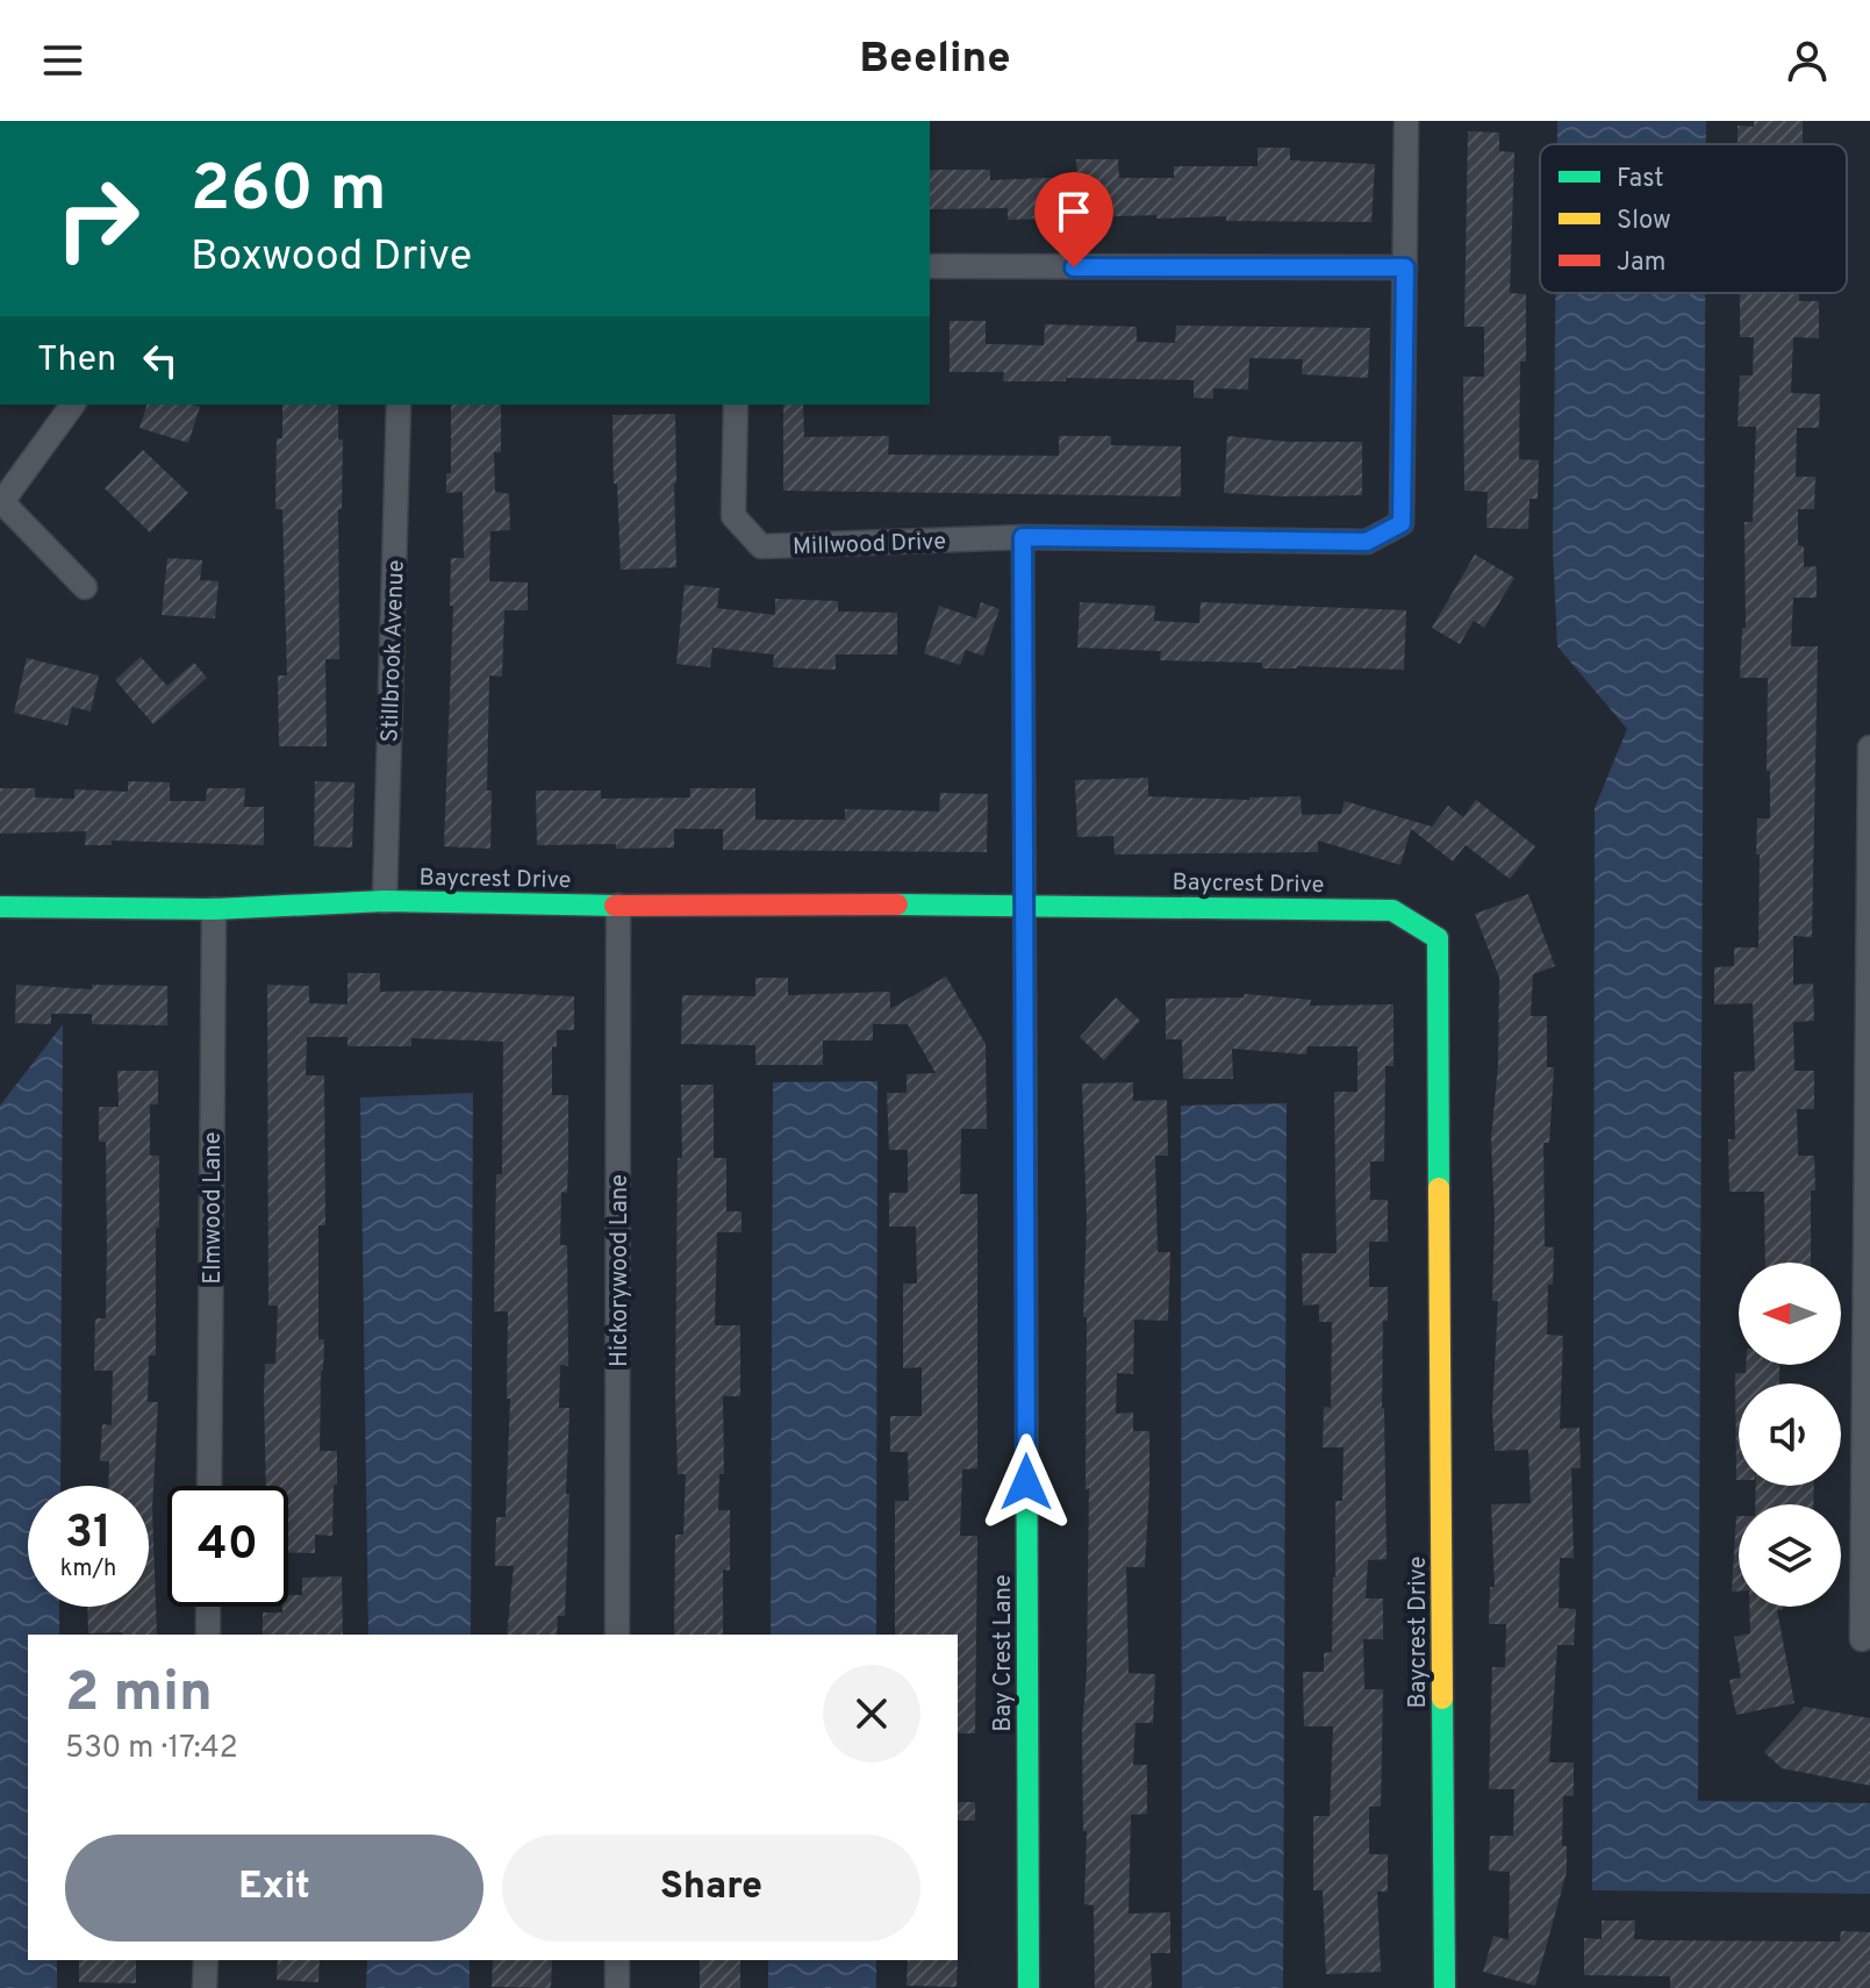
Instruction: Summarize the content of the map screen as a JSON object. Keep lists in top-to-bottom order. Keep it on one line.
{"streets":{"street":["Millwood Drive","Stillbrook Avenue","Baycrest Drive","Elmwood Lane","Hickorywood Lane","Bay Crest Lane"]},"crossings":[["Millwood Drive","Bay Crest Lane"],["Stillbrook Avenue","Baycrest Drive"],["Baycrest Drive","Elmwood Lane"],["Baycrest Drive","Hickorywood Lane"],["Baycrest Drive","Bay Crest Lane"]],"legend":["Fast","Slow","Jam"],"north":"left","page":{"header":"Beeline","turn":["260 m","Boxwood Drive"],"then":"Then","speed":"31 km/h","limit":"40","heading":["2 min","530 m · 17:42"],"buttons":["Exit","Share"]}}
